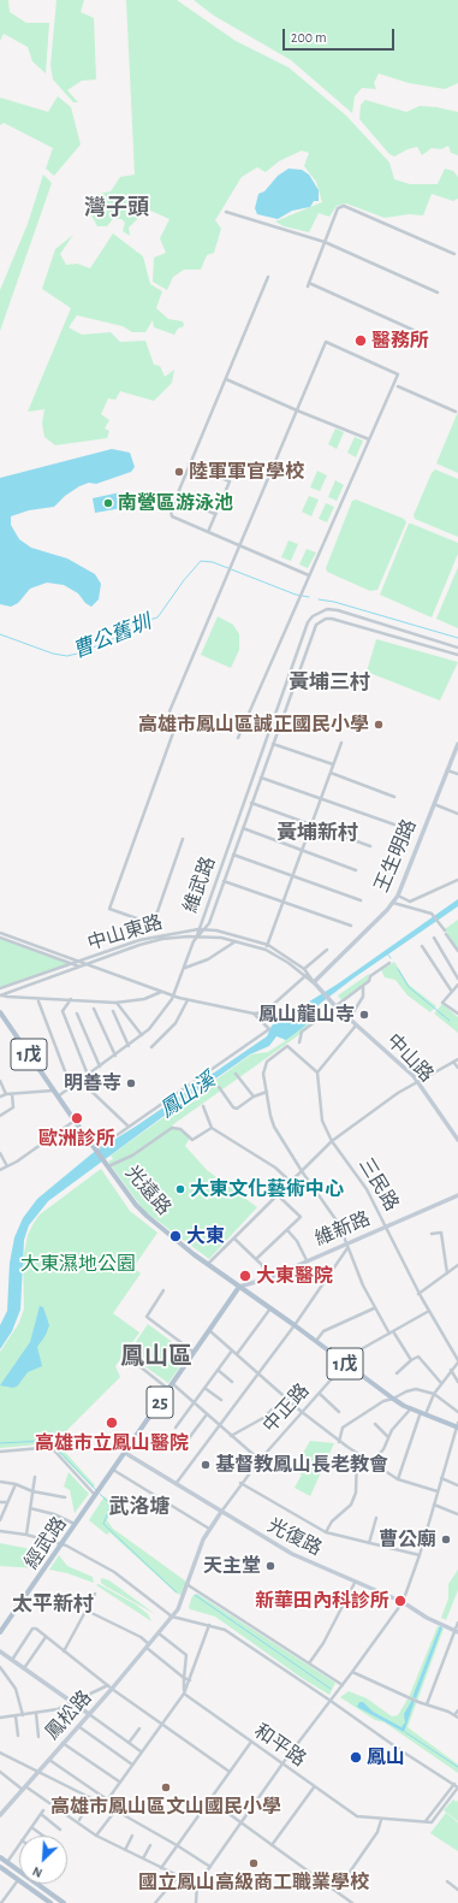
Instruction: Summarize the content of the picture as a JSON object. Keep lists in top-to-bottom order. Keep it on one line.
{"streets":{"main road":["1戊","光遠路","25","經武路"],"street":["王生明路","維武路","中山東路","中山路","三民路","維新路","中正路","光復路","鳳松路","和平路"]},"crossings":[["王生明路","中山東路"],["王生明路","中山路"],["維武路","中山東路"],["中山東路","中山路"],["1戊","光遠路"],["三民路","光遠路"],["三民路","維新路"],["三民路","中正路"],["光遠路","維新路"],["光遠路","中正路"],["光遠路","經武路"],["維新路","經武路"],["中正路","光復路"],["中正路","鳳松路"],["光復路","經武路"]],"districts":["灣子頭","黃埔三村","黃埔新村","鳳山區","武洛塘","太平新村"],"water":["曹公舊圳","鳳山溪"],"parks":["大東濕地公園"],"places":["醫務所","陸軍軍官學校","南營區游泳池","高雄市鳳山區誠正國民小學","鳳山龍山寺","明善寺","歐洲診所","大東文化藝術中心","大東","大東醫院","高雄市立鳳山醫院","基督教鳳山長老教會","曹公廟","天主堂","新華田內科診所","鳳山","高雄市鳳山區文山國民小學","國立鳳山高級商工職業學校"],"scale_bar":"200 m","north":"bottom left"}
